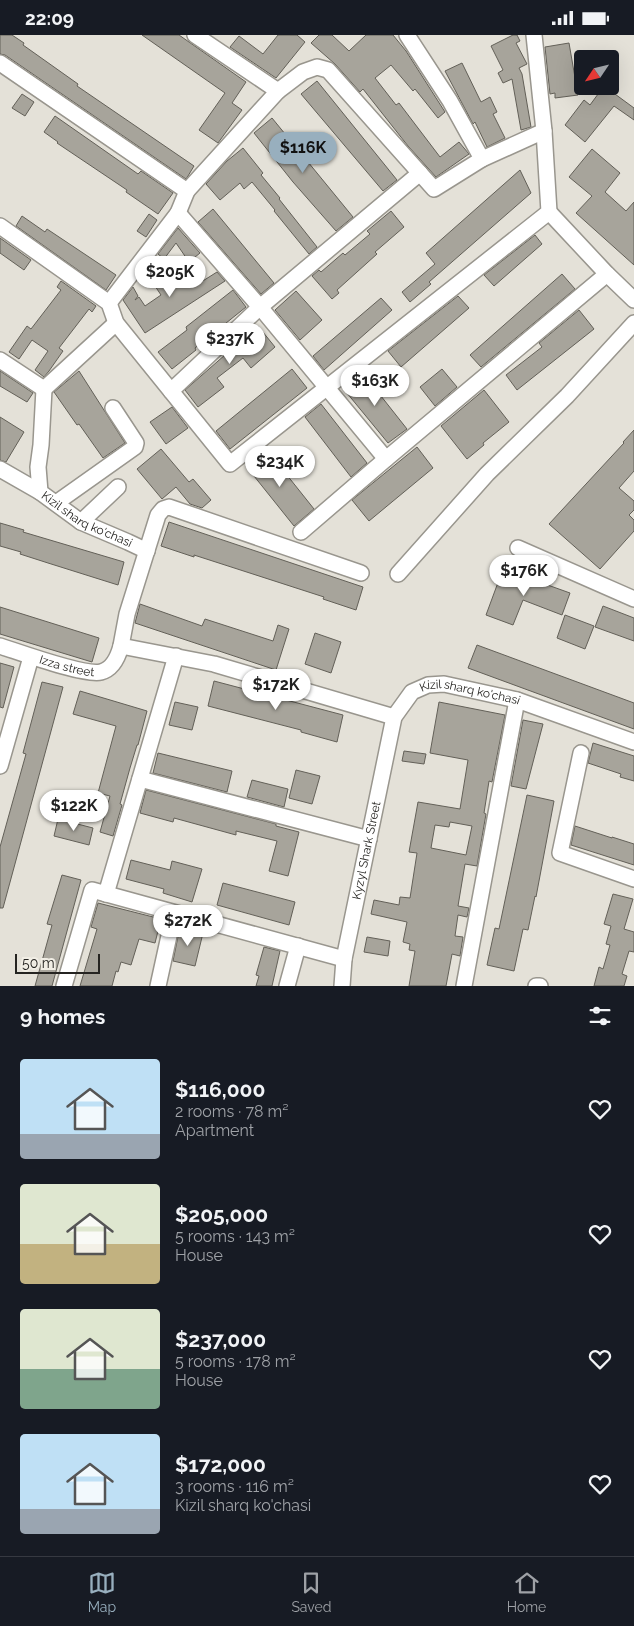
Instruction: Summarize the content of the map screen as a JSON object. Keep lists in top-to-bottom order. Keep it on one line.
{"streets":{"street":["Kizil sharq ko'chasi","Izza street","Kyzyl Shark Street"]},"crossings":[["Kizil sharq ko'chasi","Izza street"],["Kizil sharq ko'chasi","Kyzyl Shark Street"]],"scale_bar":"50 m","north":"bottom left","page":{"status":"22:09","price":["$116K","$205K","$237K","$163K","$234K","$176K","$172K","$122K","$272K"],"scale":"50 m","heading":"9 homes","list":[{"name":"$116,000","note":"2 rooms · 78 m² · Apartment"},{"name":"$205,000","note":"5 rooms · 143 m² · House"},{"name":"$237,000","note":"5 rooms · 178 m² · House"},{"name":"$172,000","note":"3 rooms · 116 m² · Kizil sharq ko'chasi"}],"tabs":["Map","Saved","Home"]}}
